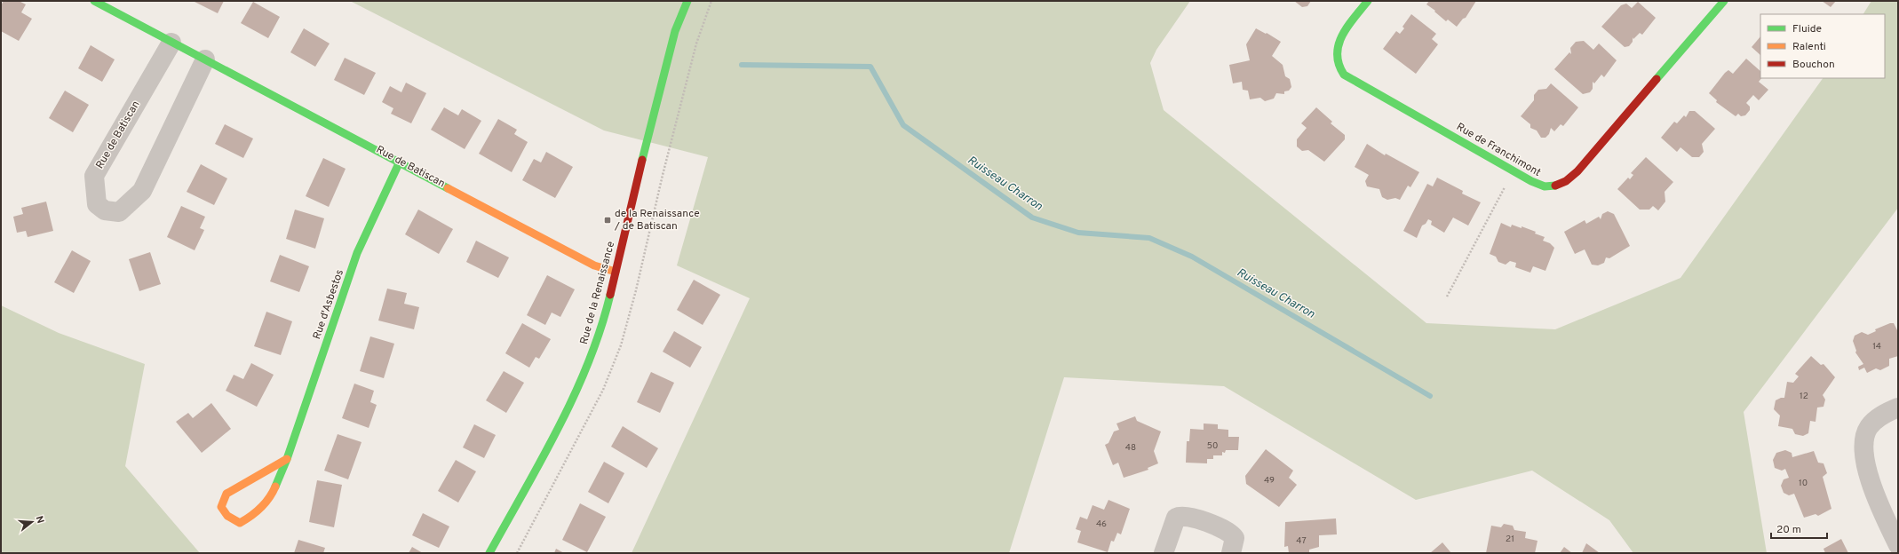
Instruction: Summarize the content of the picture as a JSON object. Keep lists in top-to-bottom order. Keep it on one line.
{"streets":{"street":["Rue de Batiscan","Rue de Franchimont","Rue de la Renaissance","Rue d'Asbestos"]},"crossings":[["Rue de Batiscan","Rue de la Renaissance"],["Rue de Batiscan","Rue d'Asbestos"]],"water":["Ruisseau Charron"],"places":{"transit":["de la Renaissance / de Batiscan"]},"house_numbers":["14","12","50","48","49","10","46","21","47"],"legend":["Fluide","Ralenti","Bouchon"],"scale_bar":"20 m","north":"right"}
